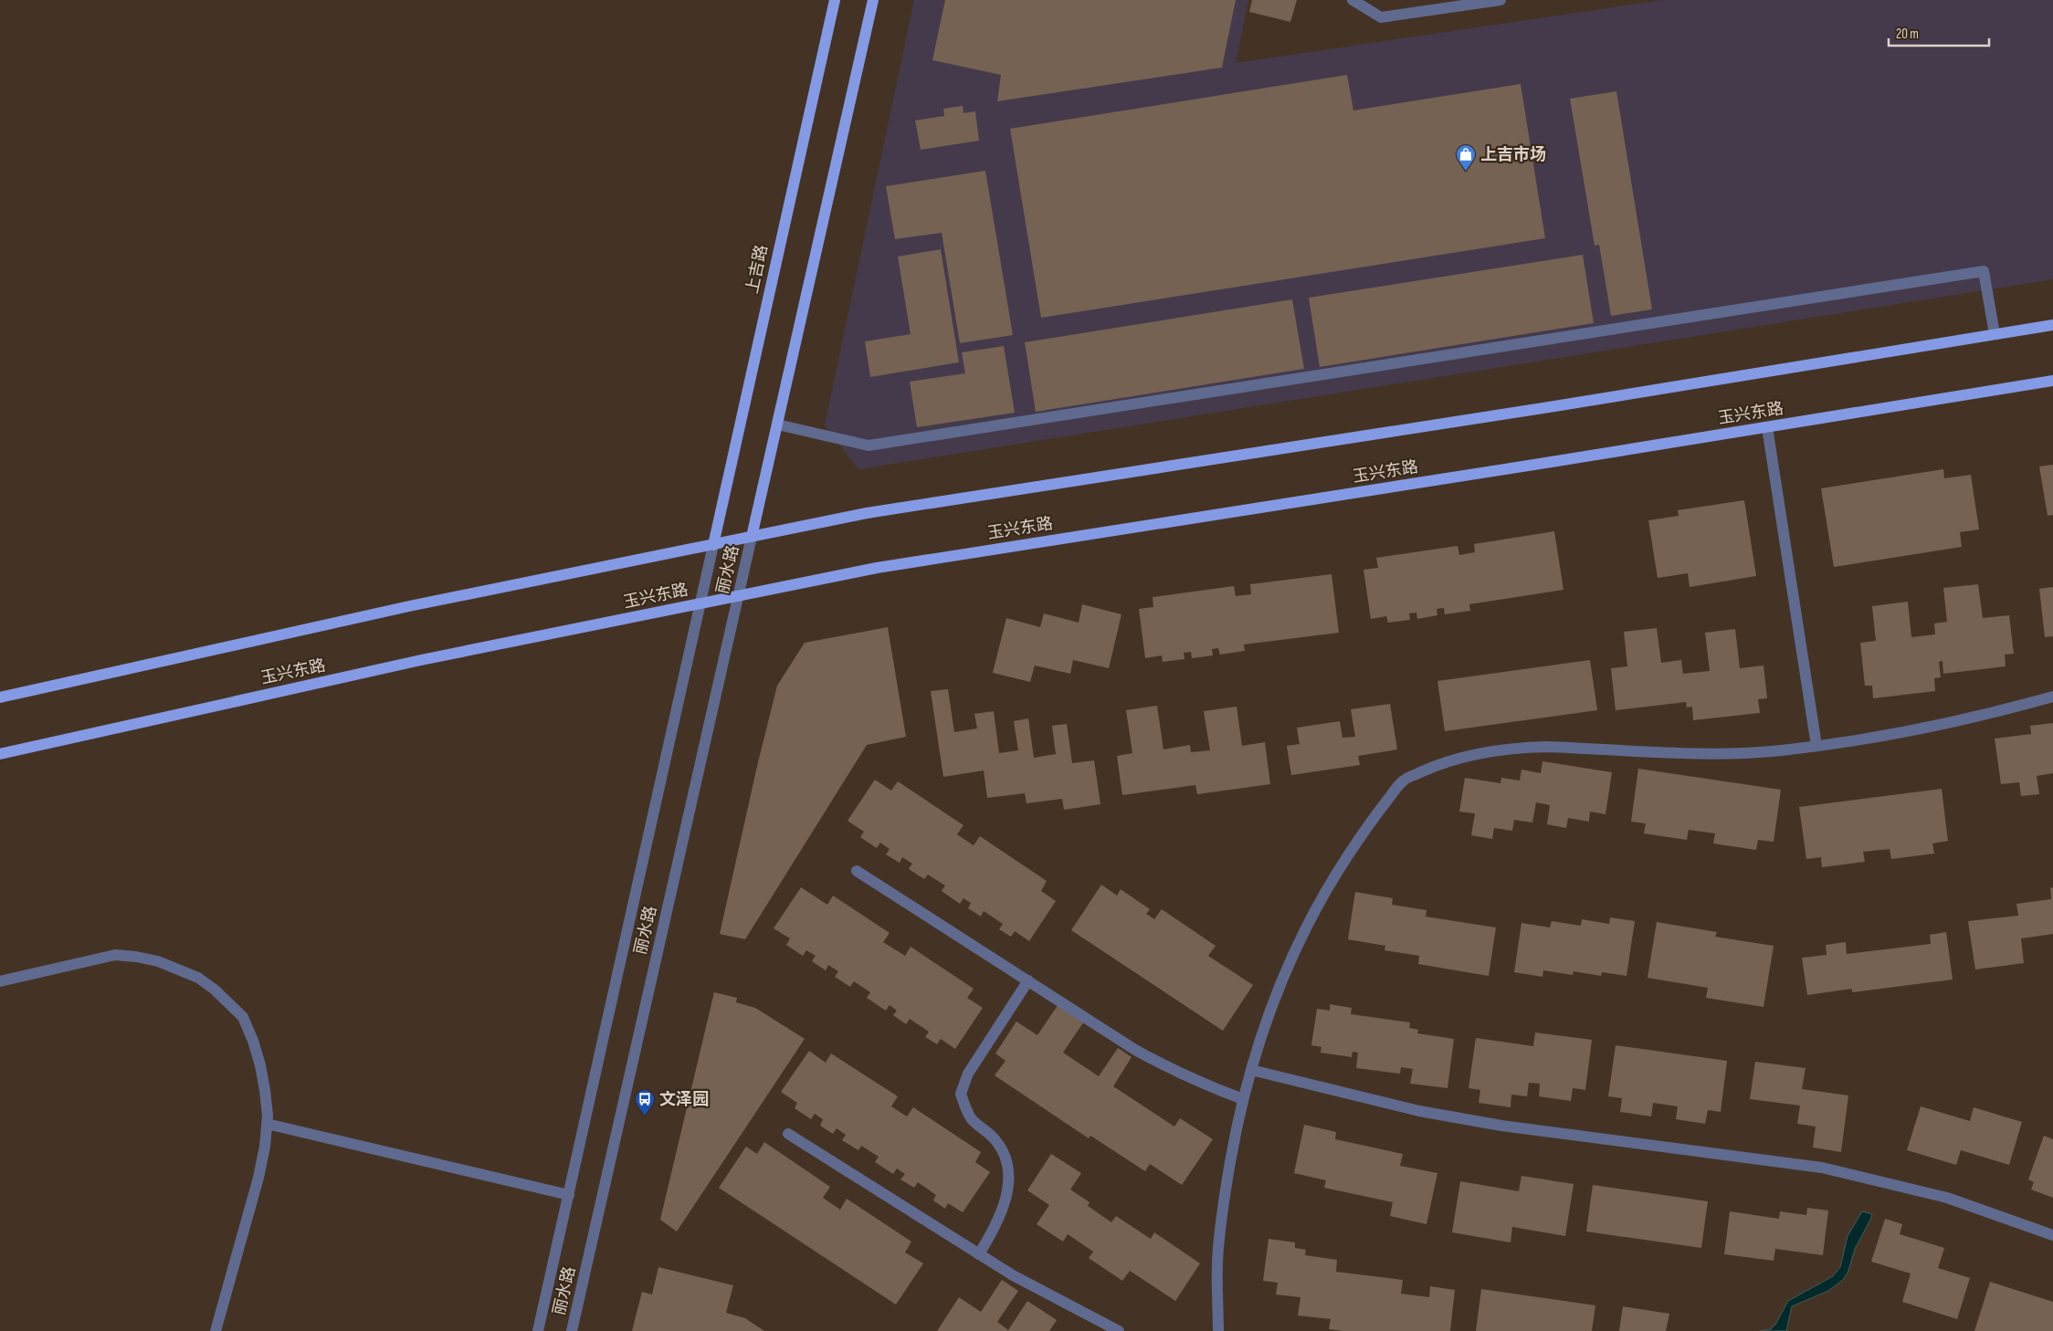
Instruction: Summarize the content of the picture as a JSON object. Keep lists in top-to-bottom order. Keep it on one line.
{"streets":{"main road":["上吉路","玉兴东路"],"street":["丽水路"]},"crossings":[["上吉路","丽水路"],["玉兴东路","丽水路"]],"places":{"shop":["上吉市场"],"bus stop":["文泽园"]},"scale_bar":"20 m"}
